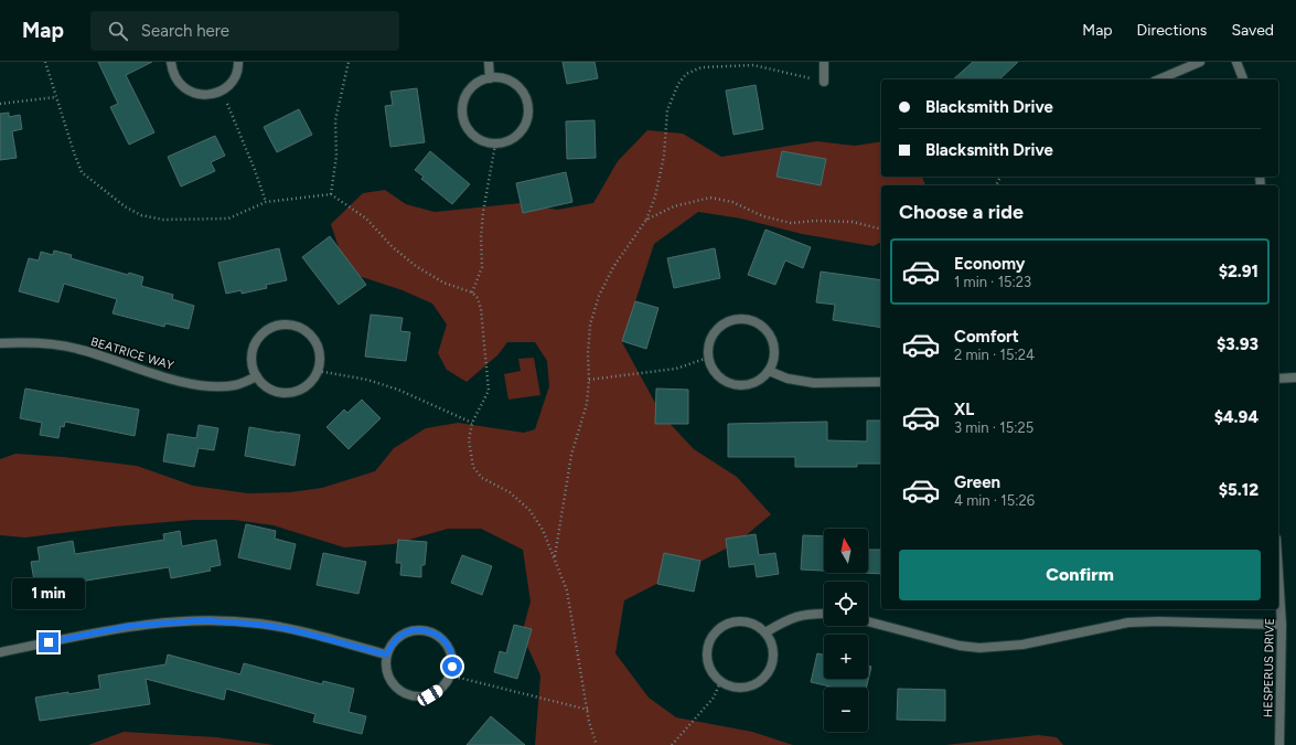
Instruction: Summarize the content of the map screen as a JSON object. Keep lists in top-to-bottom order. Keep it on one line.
{"streets":{"street":["BEATRICE WAY","HESPERUS DRIVE"]},"north":"top","page":{"header":"Map","search":"Search here","nav":["Map","Directions","Saved"],"banner":["Blacksmith Drive","Blacksmith Drive"],"heading":"Choose a ride","list":[{"name":"Economy","note":"1 min · 15:23","value":"$2.91"},{"name":"Comfort","note":"2 min · 15:24","value":"$3.93"},{"name":"XL","note":"3 min · 15:25","value":"$4.94"},{"name":"Green","note":"4 min · 15:26","value":"$5.12"}],"map_buttons":["+","−"],"buttons":"Confirm","bubble":"1 min"}}
